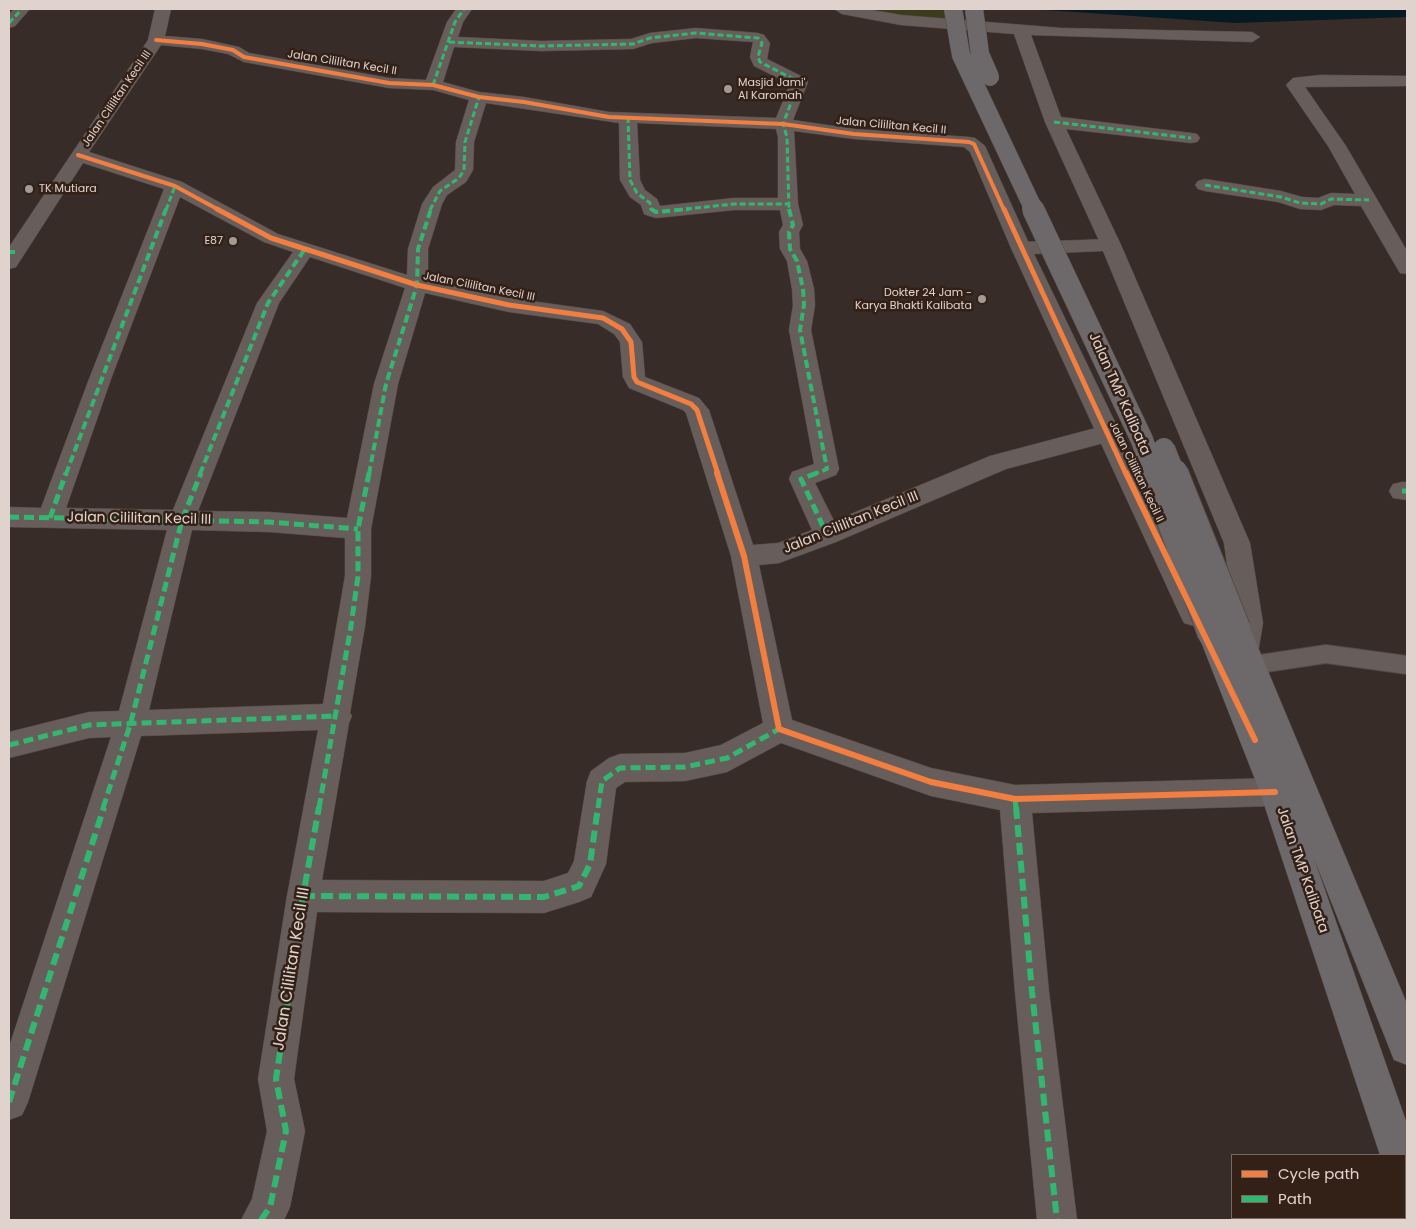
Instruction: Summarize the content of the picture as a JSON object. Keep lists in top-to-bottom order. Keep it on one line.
{"streets":{"main road":["Jalan TMP Kalibata"],"street":["Jalan Cililitan Kecil II","Jalan Cililitan Kecil III"]},"crossings":[["Jalan Cililitan Kecil II","Jalan Cililitan Kecil III"],["Jalan Cililitan Kecil II","Jalan TMP Kalibata"]],"places":["Masjid Jami' Al Karomah","TK Mutiara","E87","Dokter 24 Jam - Karya Bhakti Kalibata"],"legend":["Cycle path","Path"]}
